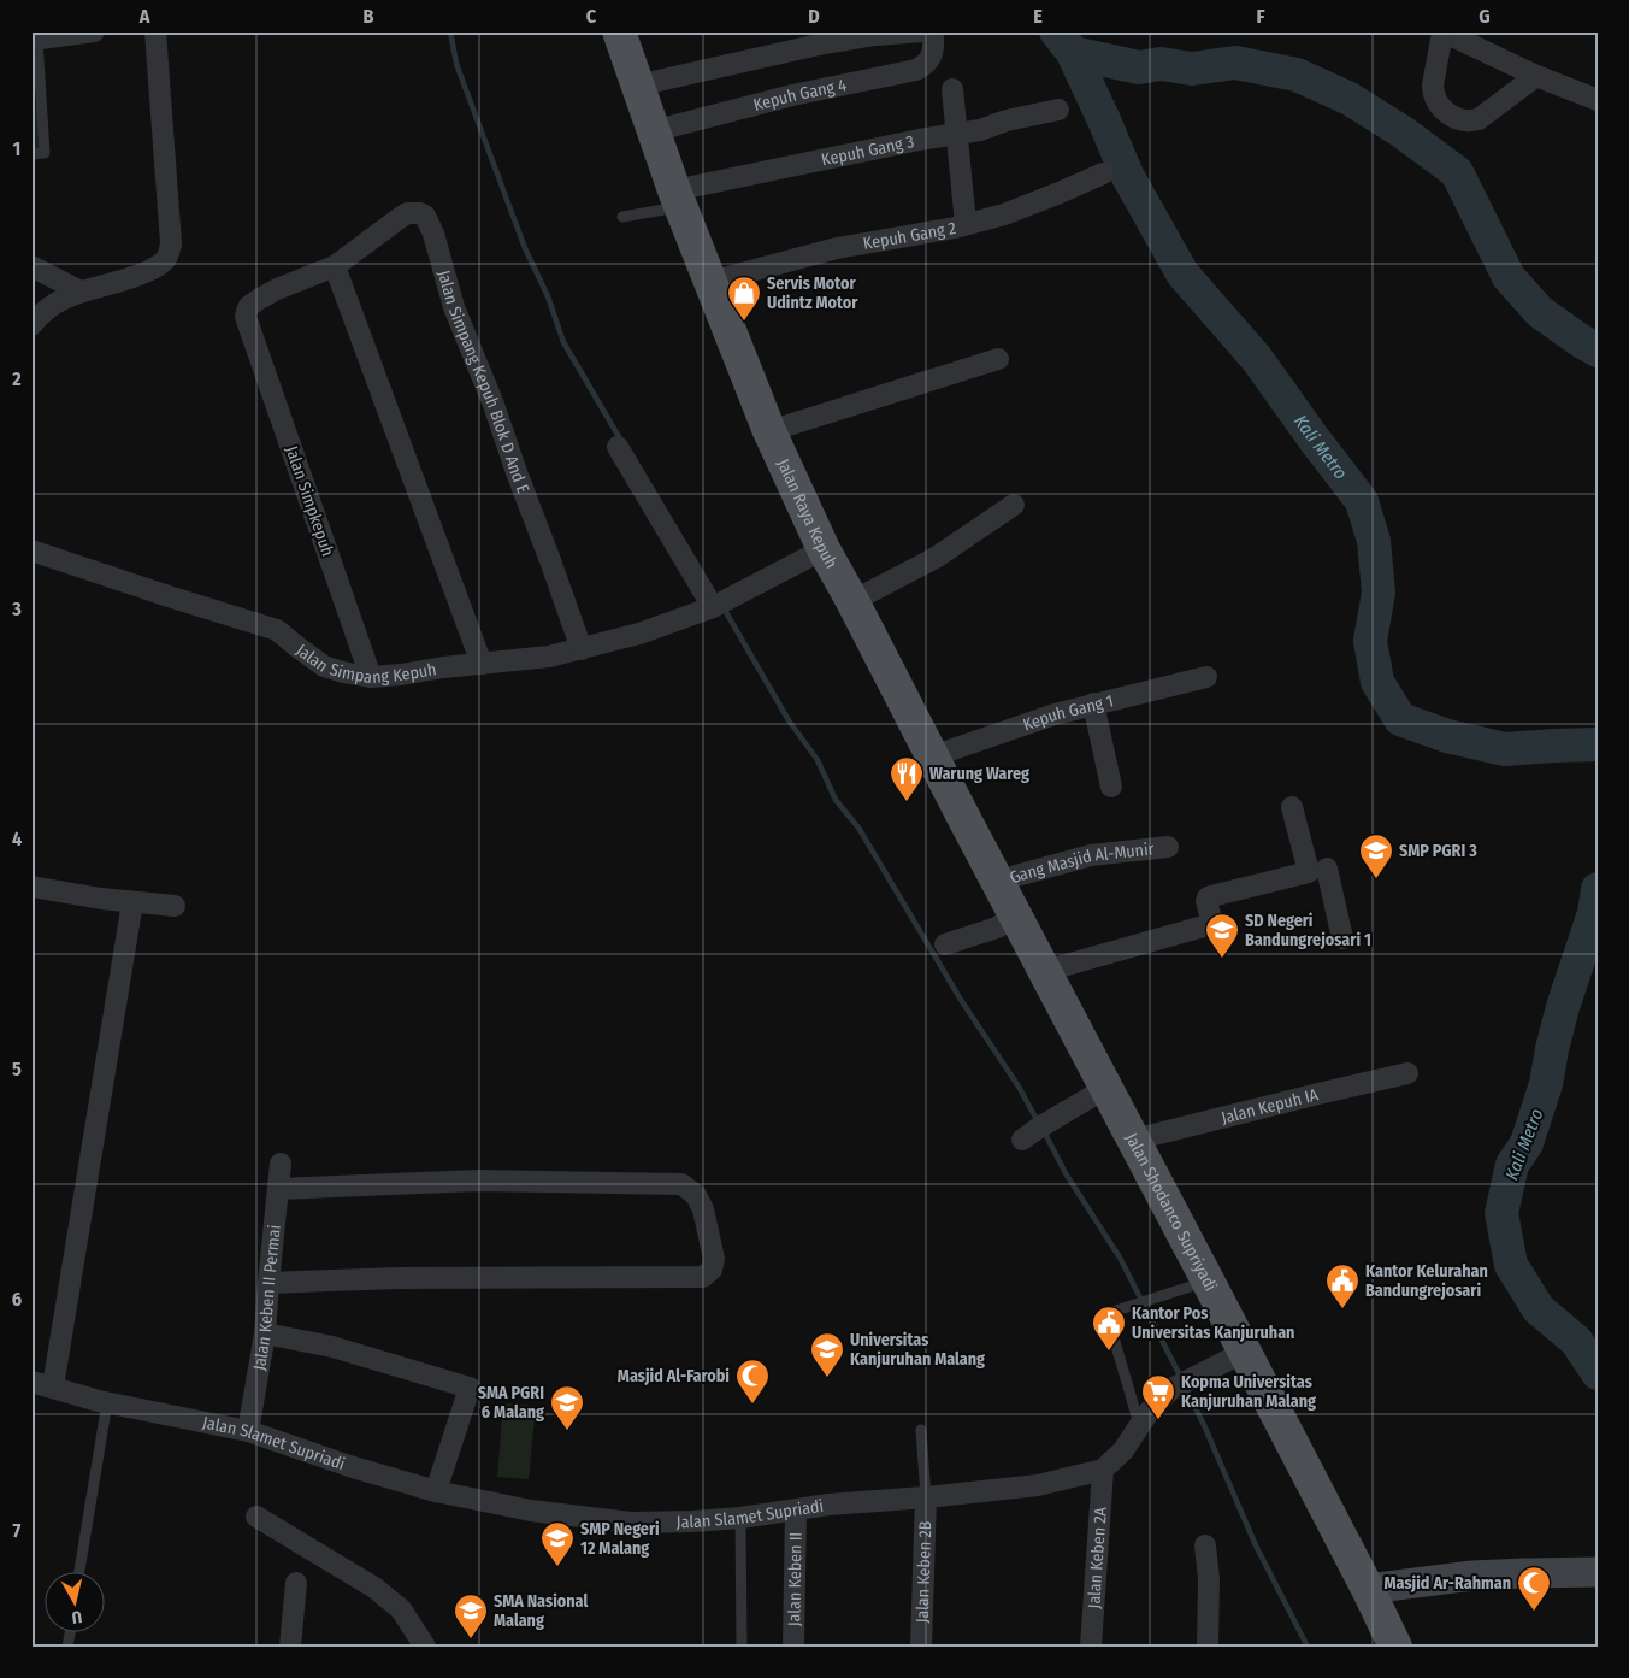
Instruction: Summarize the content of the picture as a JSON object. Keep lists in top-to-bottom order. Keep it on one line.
{"streets":{"main road":["Jalan Raya Kepuh","Jalan Shodanco Supriyadi"],"street":["Kepuh Gang 4","Kepuh Gang 3","Kepuh Gang 2","Jalan Simpang Kepuh Blok D And E","Jalan Simpkepuh","Jalan Simpang Kepuh","Kepuh Gang 1","Gang Masjid Al-Munir","Jalan Kepuh IA","Jalan Keben II Permai","Jalan Slamet Supriadi","Jalan Keben 2A","Jalan Keben 2B","Jalan Keben II"]},"crossings":[["Kepuh Gang 4","Jalan Raya Kepuh"],["Kepuh Gang 3","Jalan Raya Kepuh"],["Kepuh Gang 2","Jalan Raya Kepuh"],["Jalan Simpang Kepuh Blok D And E","Jalan Simpkepuh"],["Jalan Simpang Kepuh Blok D And E","Jalan Simpang Kepuh"],["Jalan Simpkepuh","Jalan Simpang Kepuh"],["Jalan Raya Kepuh","Jalan Simpang Kepuh"],["Jalan Raya Kepuh","Kepuh Gang 1"],["Jalan Raya Kepuh","Gang Masjid Al-Munir"],["Jalan Raya Kepuh","Jalan Shodanco Supriyadi"],["Jalan Kepuh IA","Jalan Shodanco Supriyadi"],["Jalan Keben II Permai","Jalan Slamet Supriadi"],["Jalan Slamet Supriadi","Jalan Keben 2A"],["Jalan Slamet Supriadi","Jalan Keben 2B"],["Jalan Slamet Supriadi","Jalan Keben II"]],"water":["Kali Metro"],"places":{"shop":["Servis Motor Udintz Motor"],"restaurant":["Warung Wareg"],"school or university":["SMP PGRI 3","SD Negeri Bandungrejosari 1","Universitas Kanjuruhan Malang","SMA PGRI 6 Malang","SMP Negeri 12 Malang","SMA Nasional Malang"],"public building":["Kantor Kelurahan Bandungrejosari","Kantor Pos Universitas Kanjuruhan"],"mosque":["Masjid Al-Farobi","Masjid Ar-Rahman"],"supermarket":["Kopma Universitas Kanjuruhan Malang"]},"north":"bottom","grid":{"columns":["A","B","C","D","E","F","G"],"rows":["1","2","3","4","5","6","7"]}}
